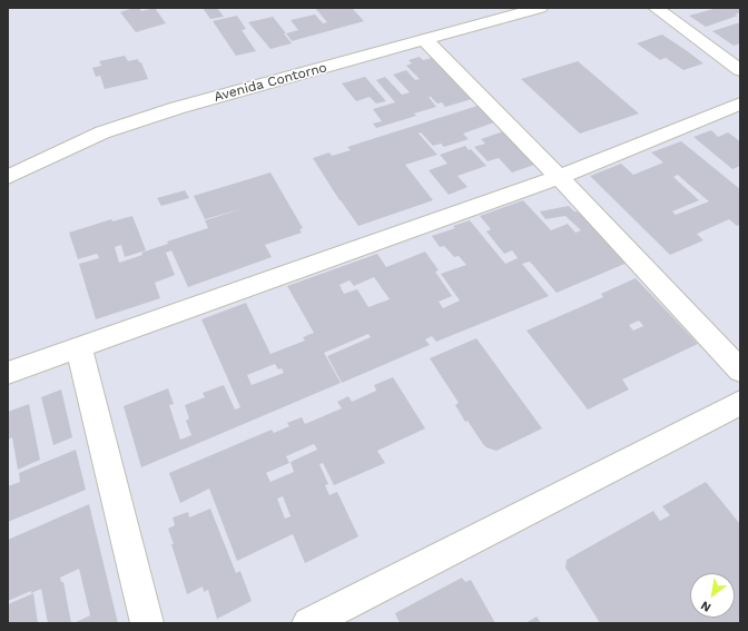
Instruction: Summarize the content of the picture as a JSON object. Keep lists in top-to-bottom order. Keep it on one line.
{"streets":{"street":["Avenida Contorno"]},"north":"bottom left"}
